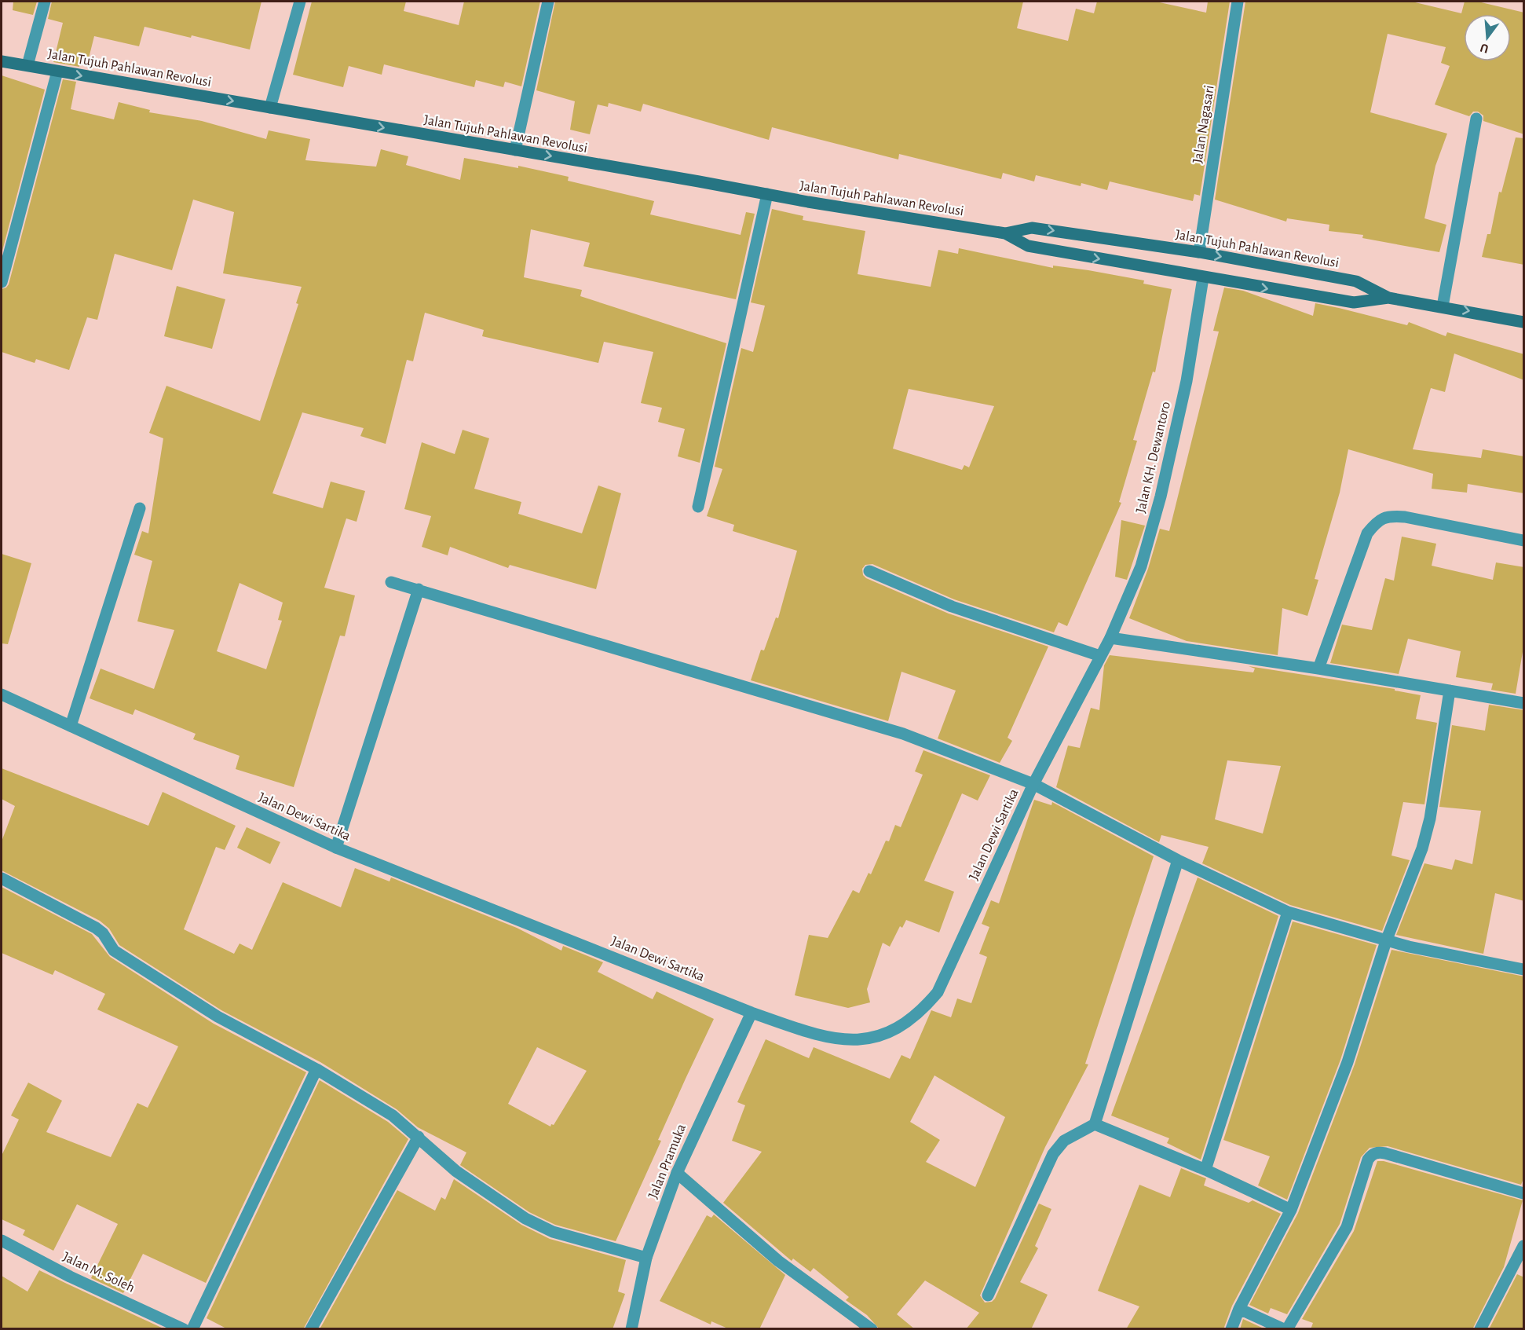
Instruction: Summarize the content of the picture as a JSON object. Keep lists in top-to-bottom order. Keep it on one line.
{"streets":{"main road":["Jalan Tujuh Pahlawan Revolusi"],"street":["Jalan Nagasari","Jalan KH. Dewantoro","Jalan Dewi Sartika","Jalan Pramuka","Jalan M. Soleh"]},"crossings":[["Jalan Tujuh Pahlawan Revolusi","Jalan Nagasari"],["Jalan Tujuh Pahlawan Revolusi","Jalan KH. Dewantoro"],["Jalan KH. Dewantoro","Jalan Dewi Sartika"],["Jalan Dewi Sartika","Jalan Pramuka"]],"one_way":["Jalan Tujuh Pahlawan Revolusi"],"north":"bottom"}
